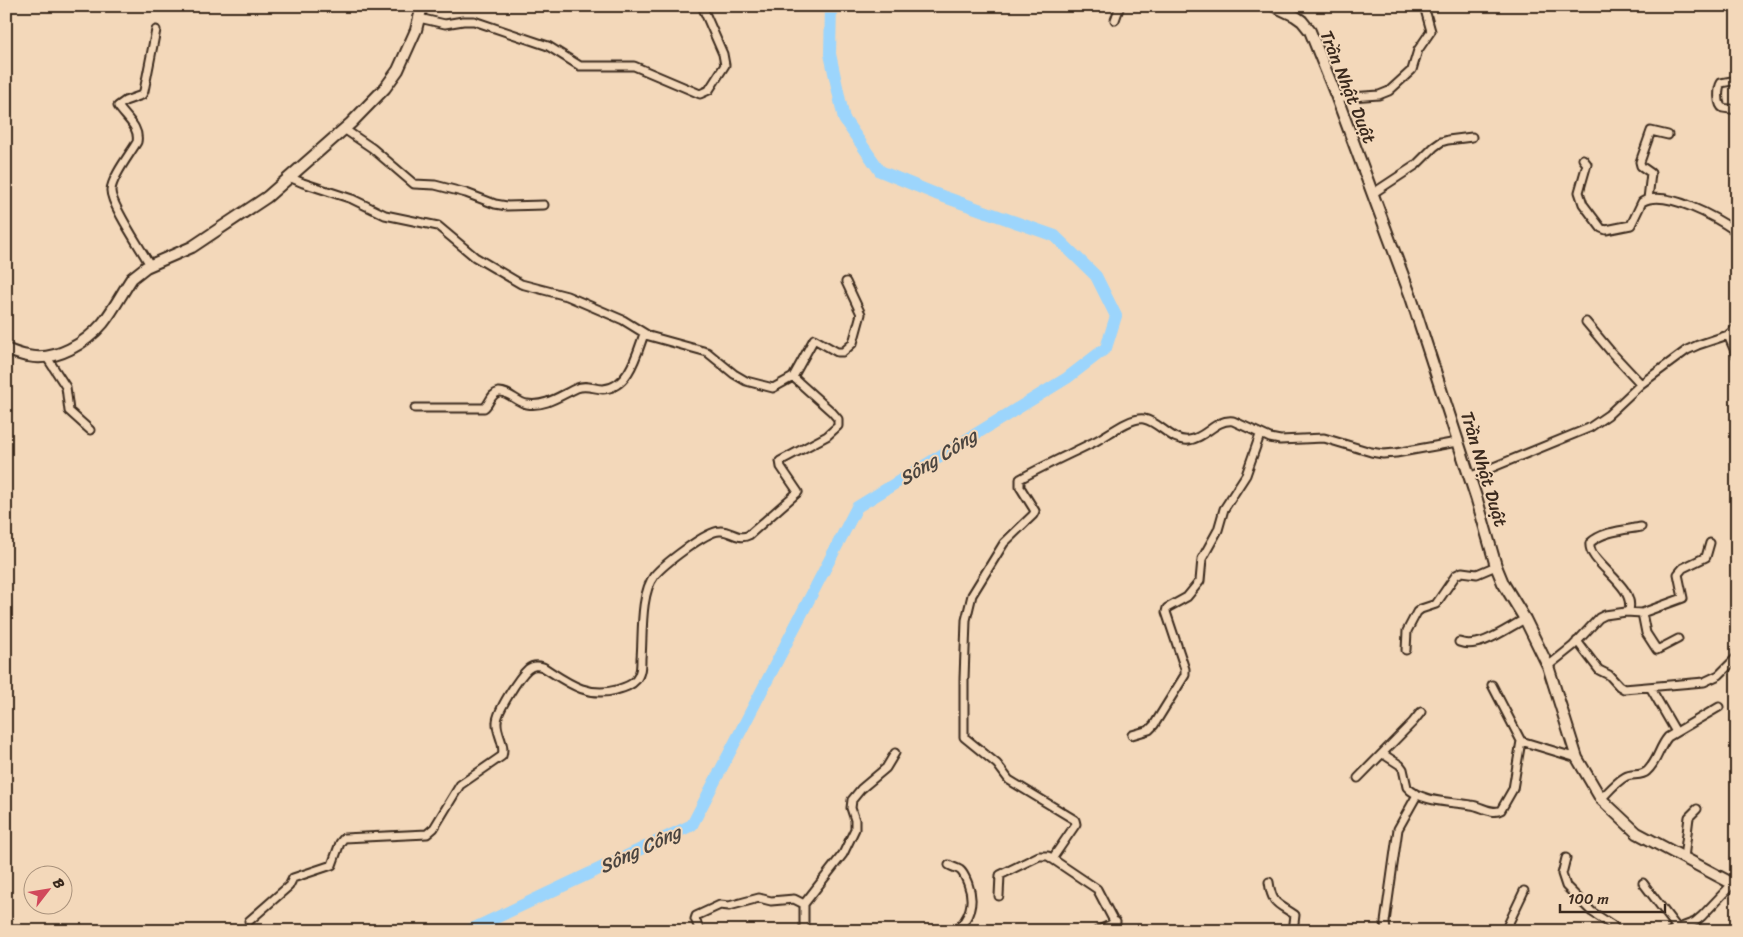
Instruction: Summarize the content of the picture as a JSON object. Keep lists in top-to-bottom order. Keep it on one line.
{"streets":{"main road":["Trần Nhật Duật"]},"water":["Sông Công"],"scale_bar":"100 m","north":"top right"}
